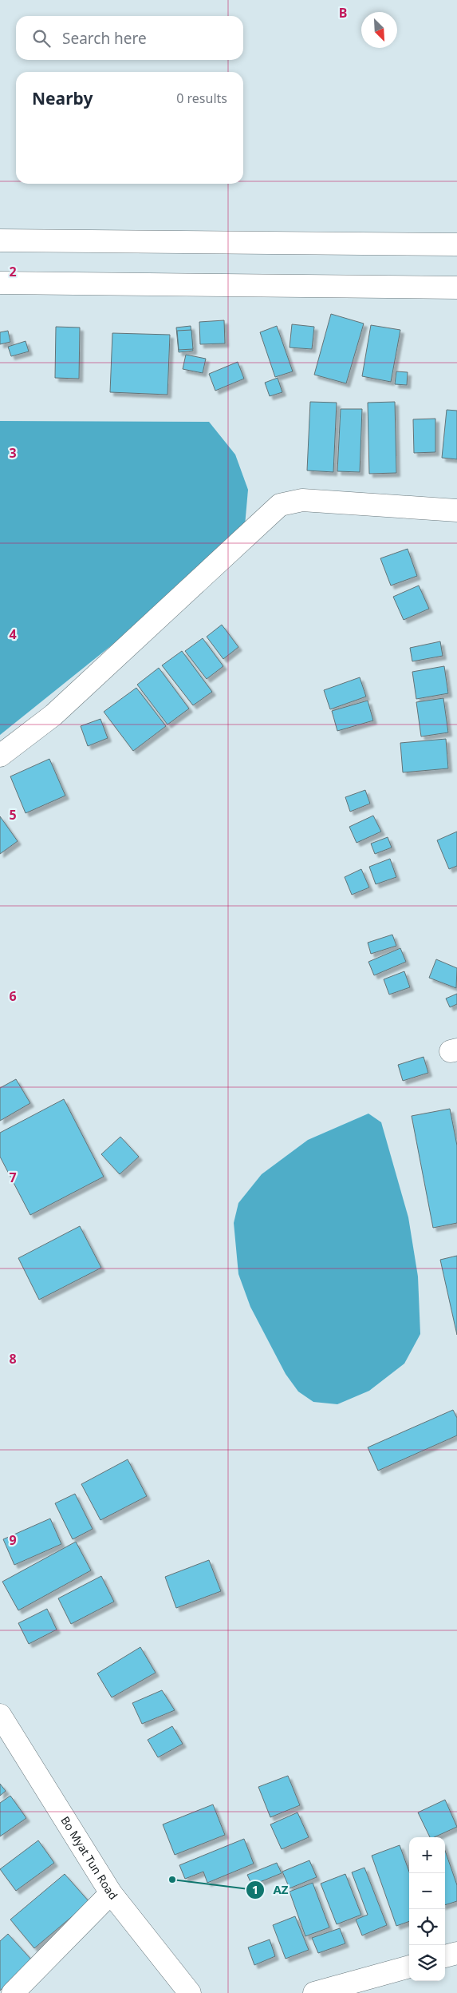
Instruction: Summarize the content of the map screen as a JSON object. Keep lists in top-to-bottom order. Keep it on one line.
{"streets":{"street":["Bo Myat Tun Road"]},"places":["AZ"],"north":"bottom right","page":{"search":"Search here","heading":["Nearby","0 results"],"map_buttons":["+","−"]},"grid":{"columns":["B"],"rows":["2","3","4","5","6","7","8","9"]}}
